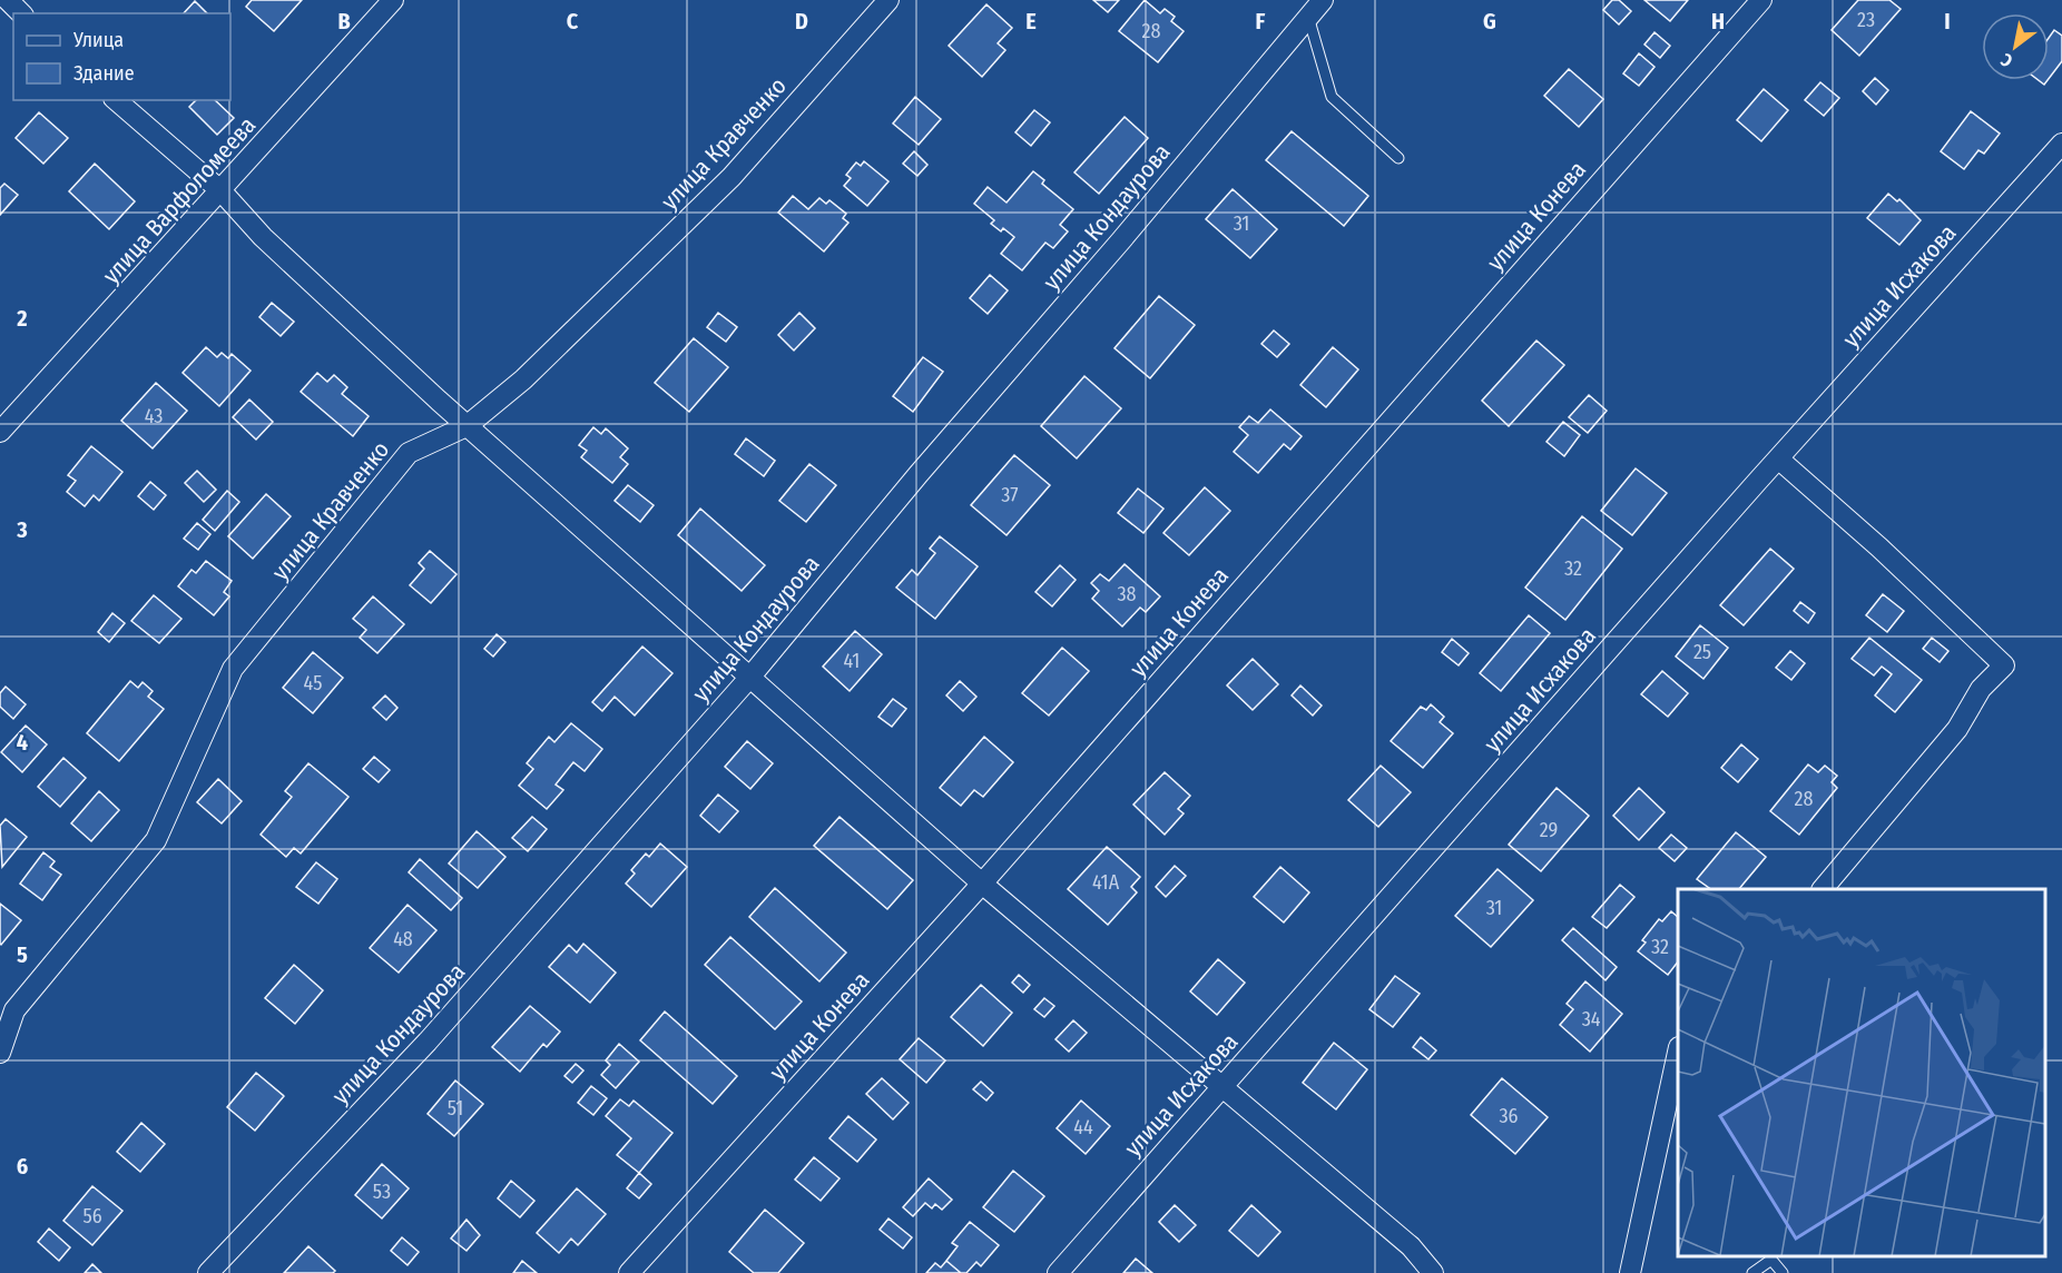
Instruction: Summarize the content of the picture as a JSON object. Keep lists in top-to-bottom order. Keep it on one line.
{"streets":{"street":["улица Кравченко","улица Варфоломеева","улица Конева","улица Кондаурова","улица Исхакова"]},"house_numbers":["23","28","31","43","37","32","38","25","41","45","28","29","41А","31","48","32","34","51","36","44","53","56"],"legend":["Улица","Здание"],"north":"bottom left","grid":{"columns":["B","C","D","E","F","G","H","I"],"rows":["2","3","4","5","6"]}}
